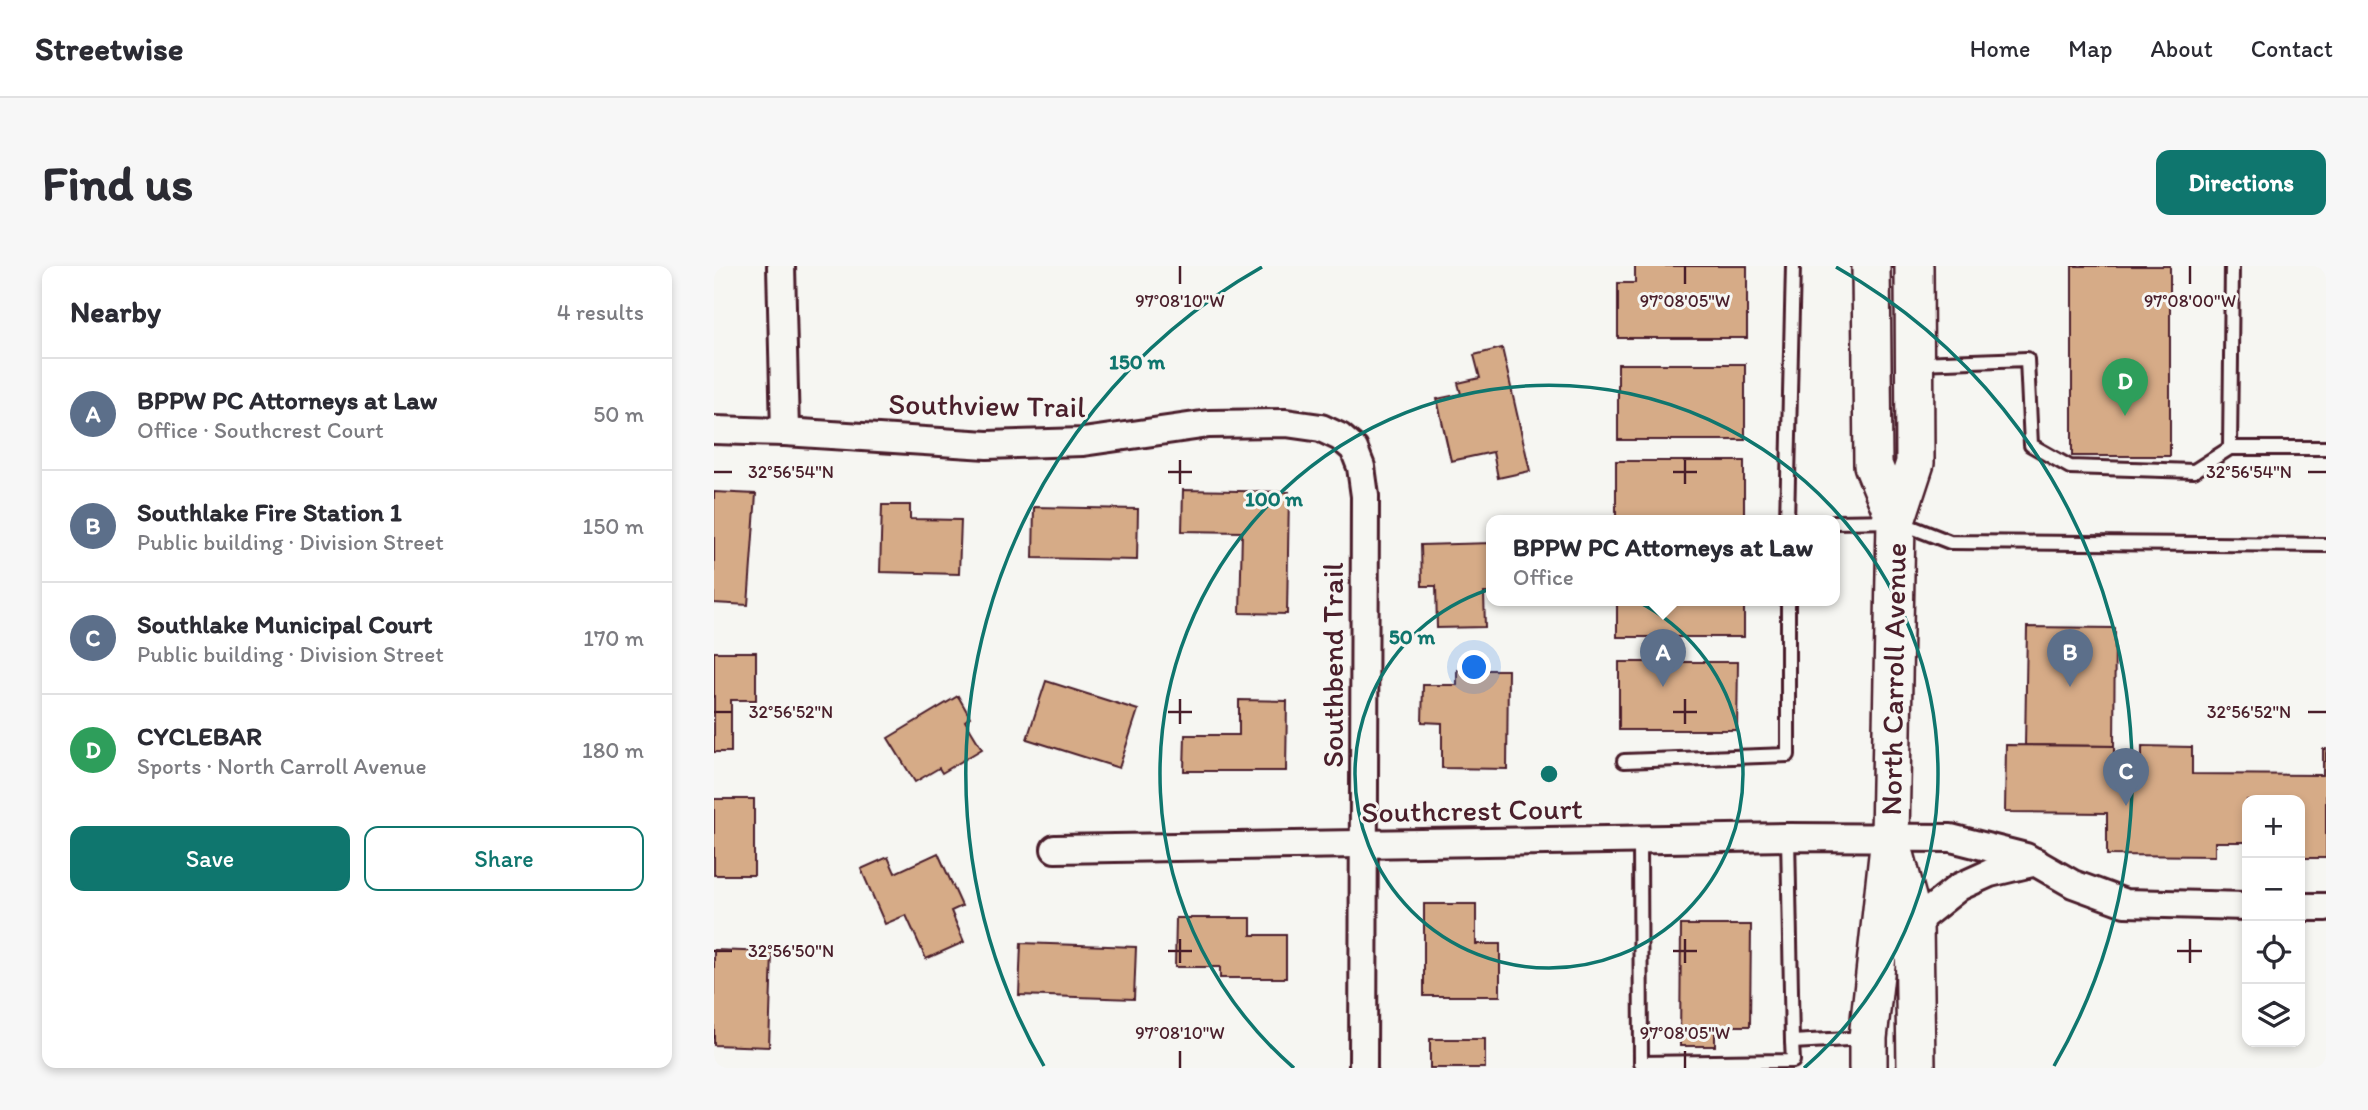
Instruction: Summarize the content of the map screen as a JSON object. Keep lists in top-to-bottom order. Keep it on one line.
{"streets":{"main road":["North Carroll Avenue"],"street":["Southview Trail","Southbend Trail","Southcrest Court"]},"crossings":[["Southview Trail","Southbend Trail"],["Southbend Trail","Southcrest Court"],["North Carroll Avenue","Southcrest Court"]],"page":{"header":"Streetwise","nav":["Home","Map","About","Contact"],"buttons":["Directions",["Save","Share"]],"title":"Find us","heading":["Nearby","4 results"],"list":[{"mark":"A","name":"BPPW PC Attorneys at Law","note":"Office · Southcrest Court","value":"50 m"},{"mark":"B","name":"Southlake Fire Station 1","note":"Public building · Division Street","value":"150 m"},{"mark":"C","name":"Southlake Municipal Court","note":"Public building · Division Street","value":"170 m"},{"mark":"D","name":"CYCLEBAR","note":"Sports · North Carroll Avenue","value":"180 m"}],"pins":["D","A","B","C"],"popup":["BPPW PC Attorneys at Law","Office"],"map_buttons":["+","−"]},"coordinates":["97°08'10\"W","97°08'05\"W","97°08'00\"W","32°56'54\"N","32°56'52\"N","32°56'50\"N"],"rings":["150 m","100 m","50 m"]}
